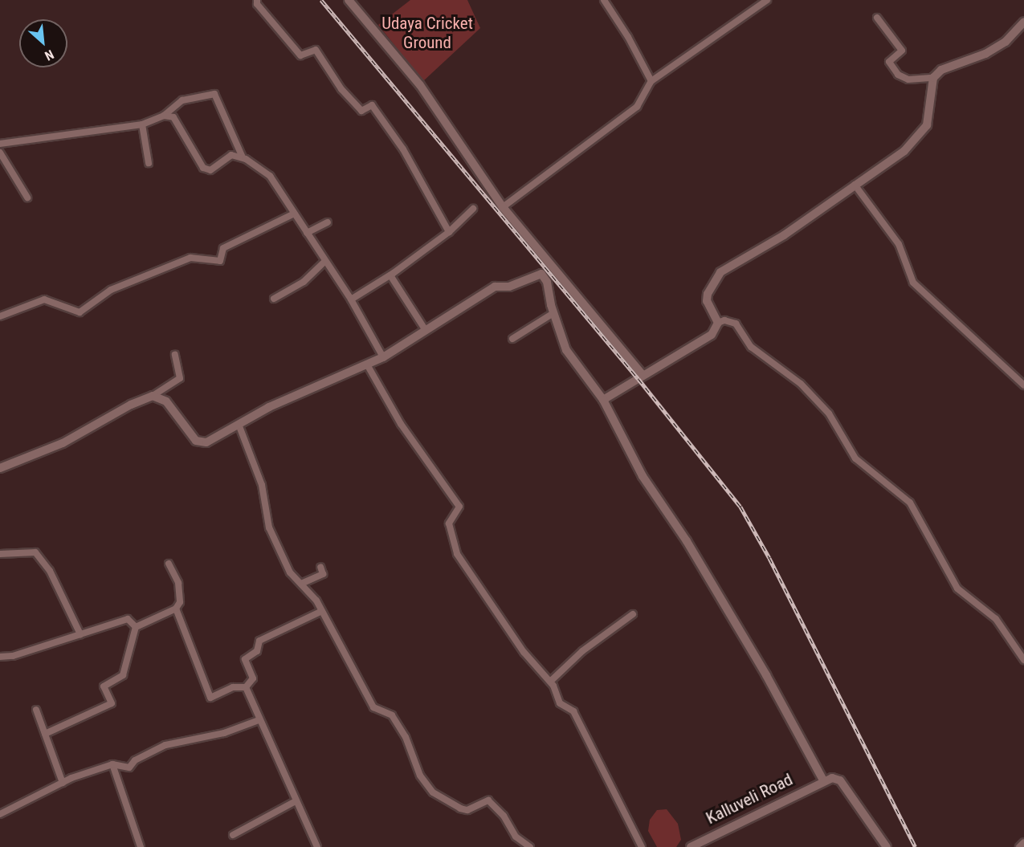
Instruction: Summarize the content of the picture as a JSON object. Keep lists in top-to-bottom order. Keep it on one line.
{"streets":{"street":["Kalluveli Road"]},"parks":["Udaya Cricket Ground"],"north":"bottom right"}
